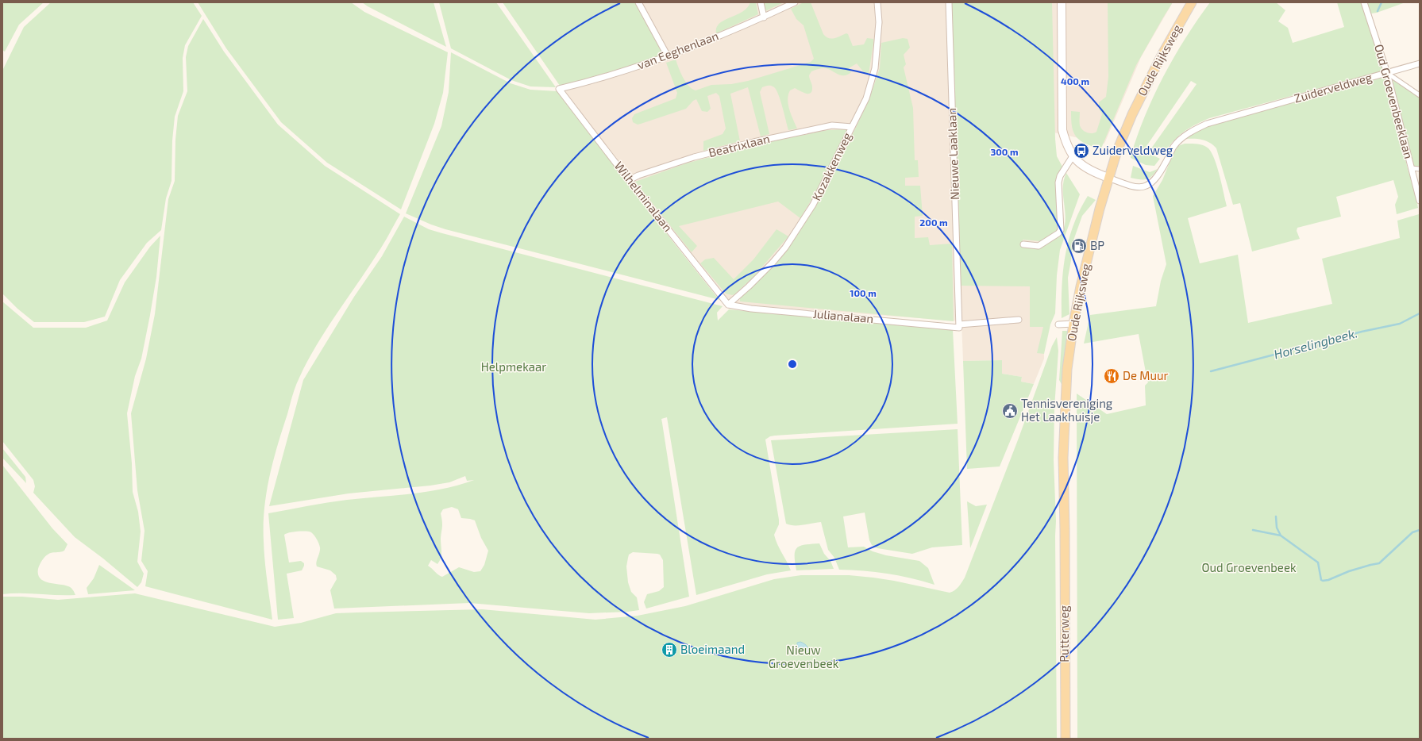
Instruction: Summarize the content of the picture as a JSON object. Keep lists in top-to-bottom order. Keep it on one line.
{"streets":{"main road":["Oude Rijksweg","Putterweg"],"street":["van Eeghenlaan","Zuiderveldweg","Oud Groevenbeeklaan","Beatrixlaan","Nieuwe Laaklaan","Kozakkenweg","Wilhelminalaan","Julianalaan"]},"crossings":[["van Eeghenlaan","Wilhelminalaan"],["Oude Rijksweg","Zuiderveldweg"],["Oude Rijksweg","Putterweg"],["Zuiderveldweg","Oud Groevenbeeklaan"],["Beatrixlaan","Kozakkenweg"],["Beatrixlaan","Wilhelminalaan"],["Nieuwe Laaklaan","Julianalaan"],["Kozakkenweg","Wilhelminalaan"],["Kozakkenweg","Julianalaan"],["Wilhelminalaan","Julianalaan"]],"water":["Horselingbeek."],"parks":["Helpmekaar","Oud Groevenbeek","Nieuw Groevenbeek"],"places":{"bus stop":["Zuiderveldweg"],"fuel station":["BP"],"restaurant":["De Muur"],"public building":["Tennisvereniging Het Laakhuisje"],"building":["Bloeimaand"]},"rings":["400 m","300 m","200 m","100 m"]}
